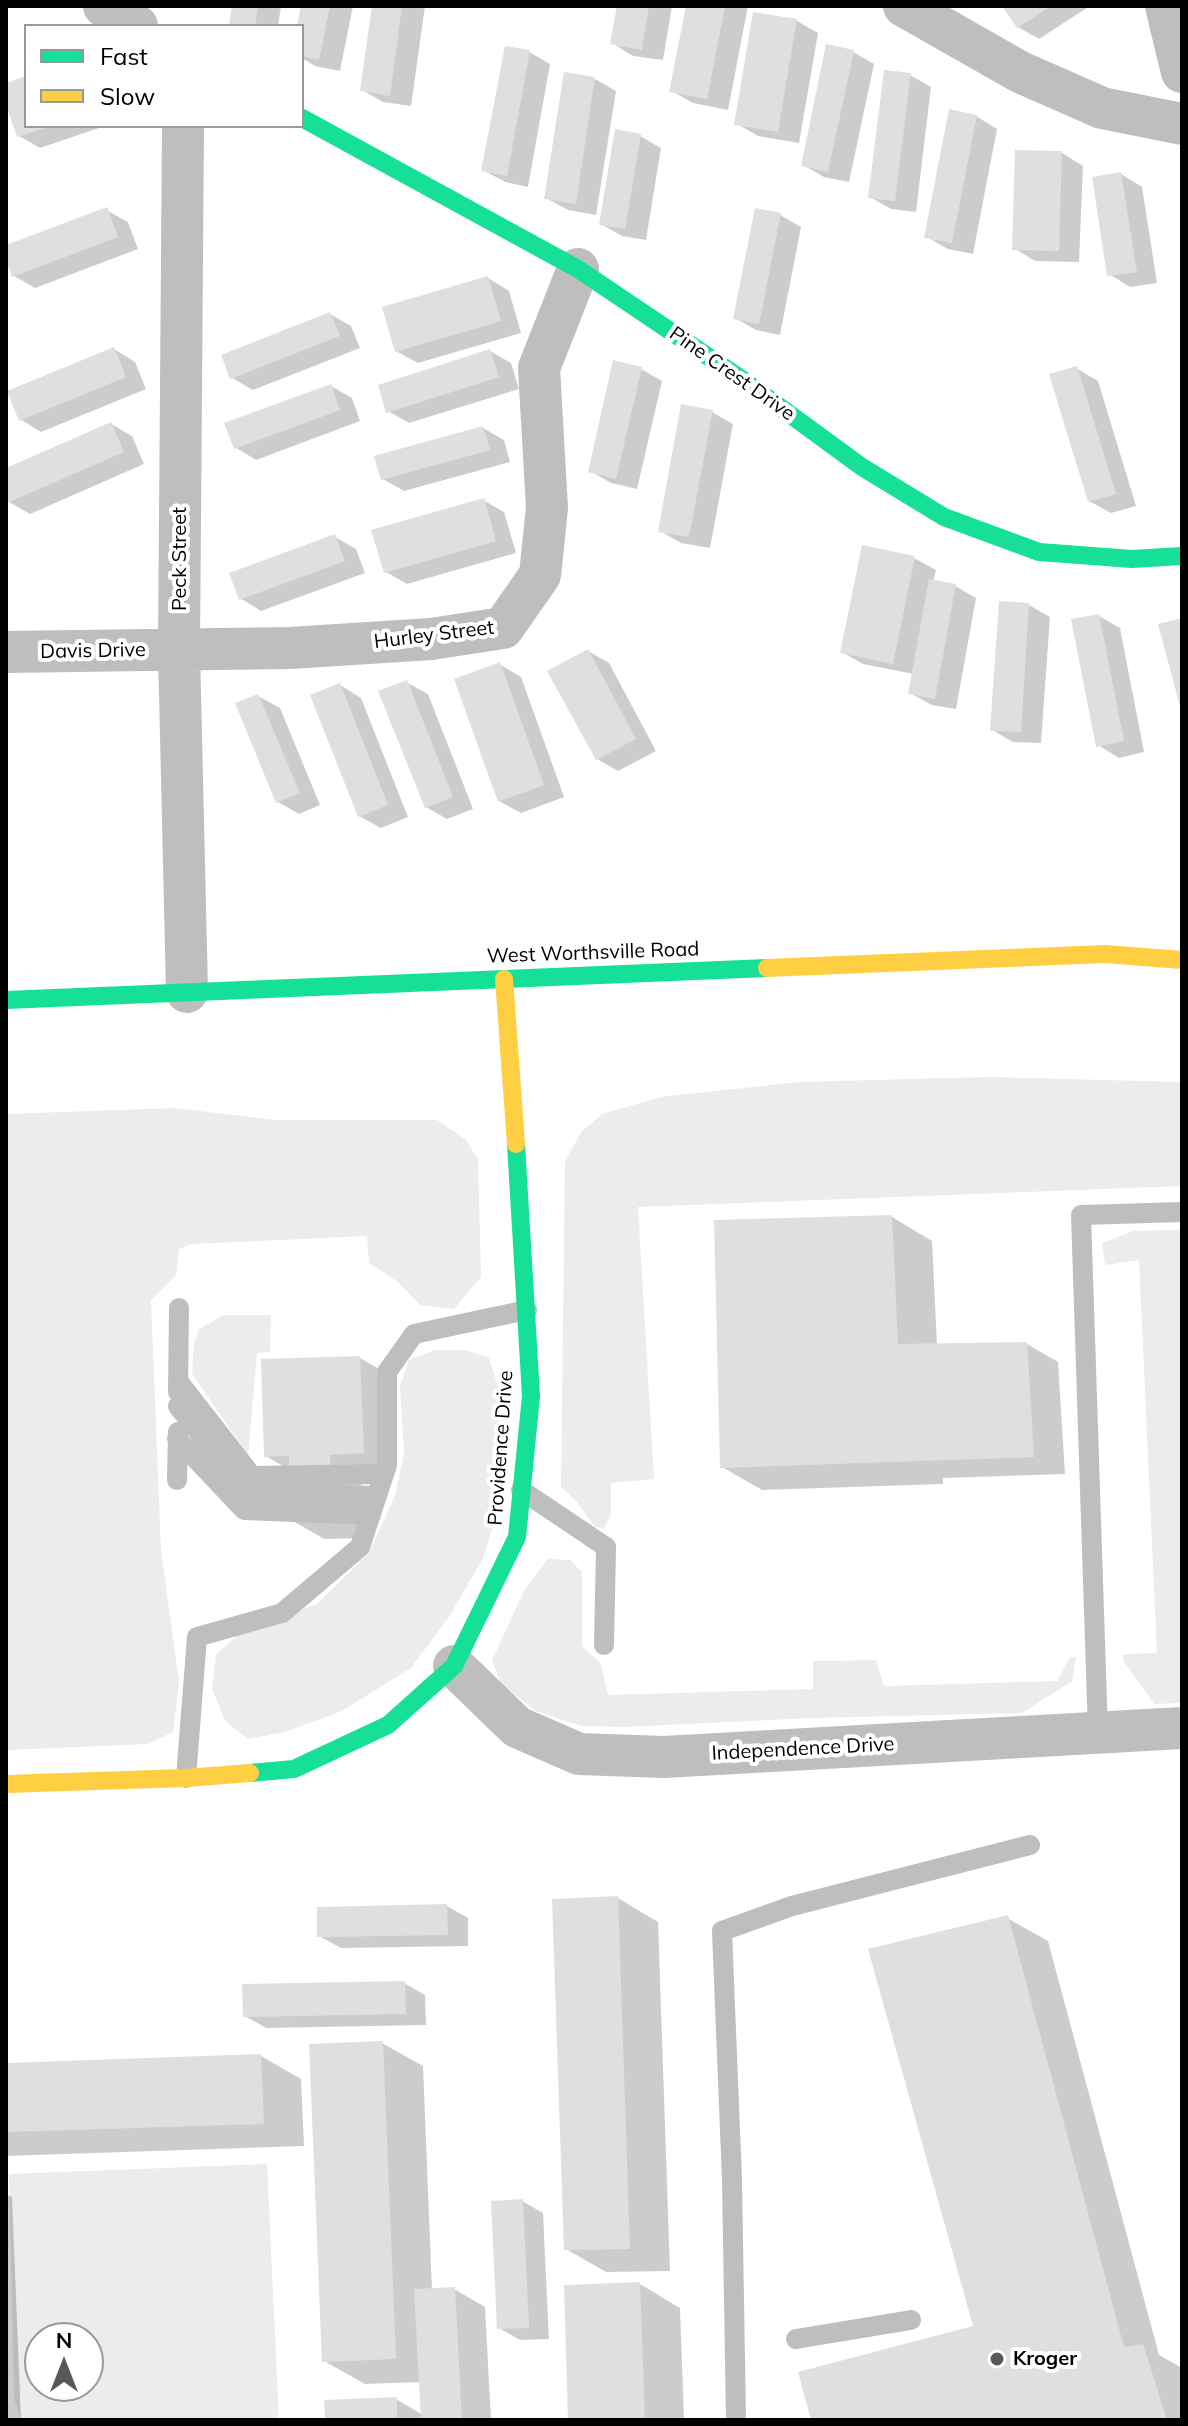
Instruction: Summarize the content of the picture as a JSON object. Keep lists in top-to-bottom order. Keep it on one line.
{"streets":{"street":["Pine Crest Drive","Peck Street","Hurley Street","Davis Drive","West Worthsville Road","Providence Drive","Independence Drive"]},"crossings":[["Pine Crest Drive","Hurley Street"],["Peck Street","Hurley Street"],["Peck Street","Davis Drive"],["Peck Street","West Worthsville Road"],["Hurley Street","Davis Drive"],["West Worthsville Road","Providence Drive"],["Providence Drive","Independence Drive"]],"places":["Kroger"],"legend":["Fast","Slow"],"north":"top"}
